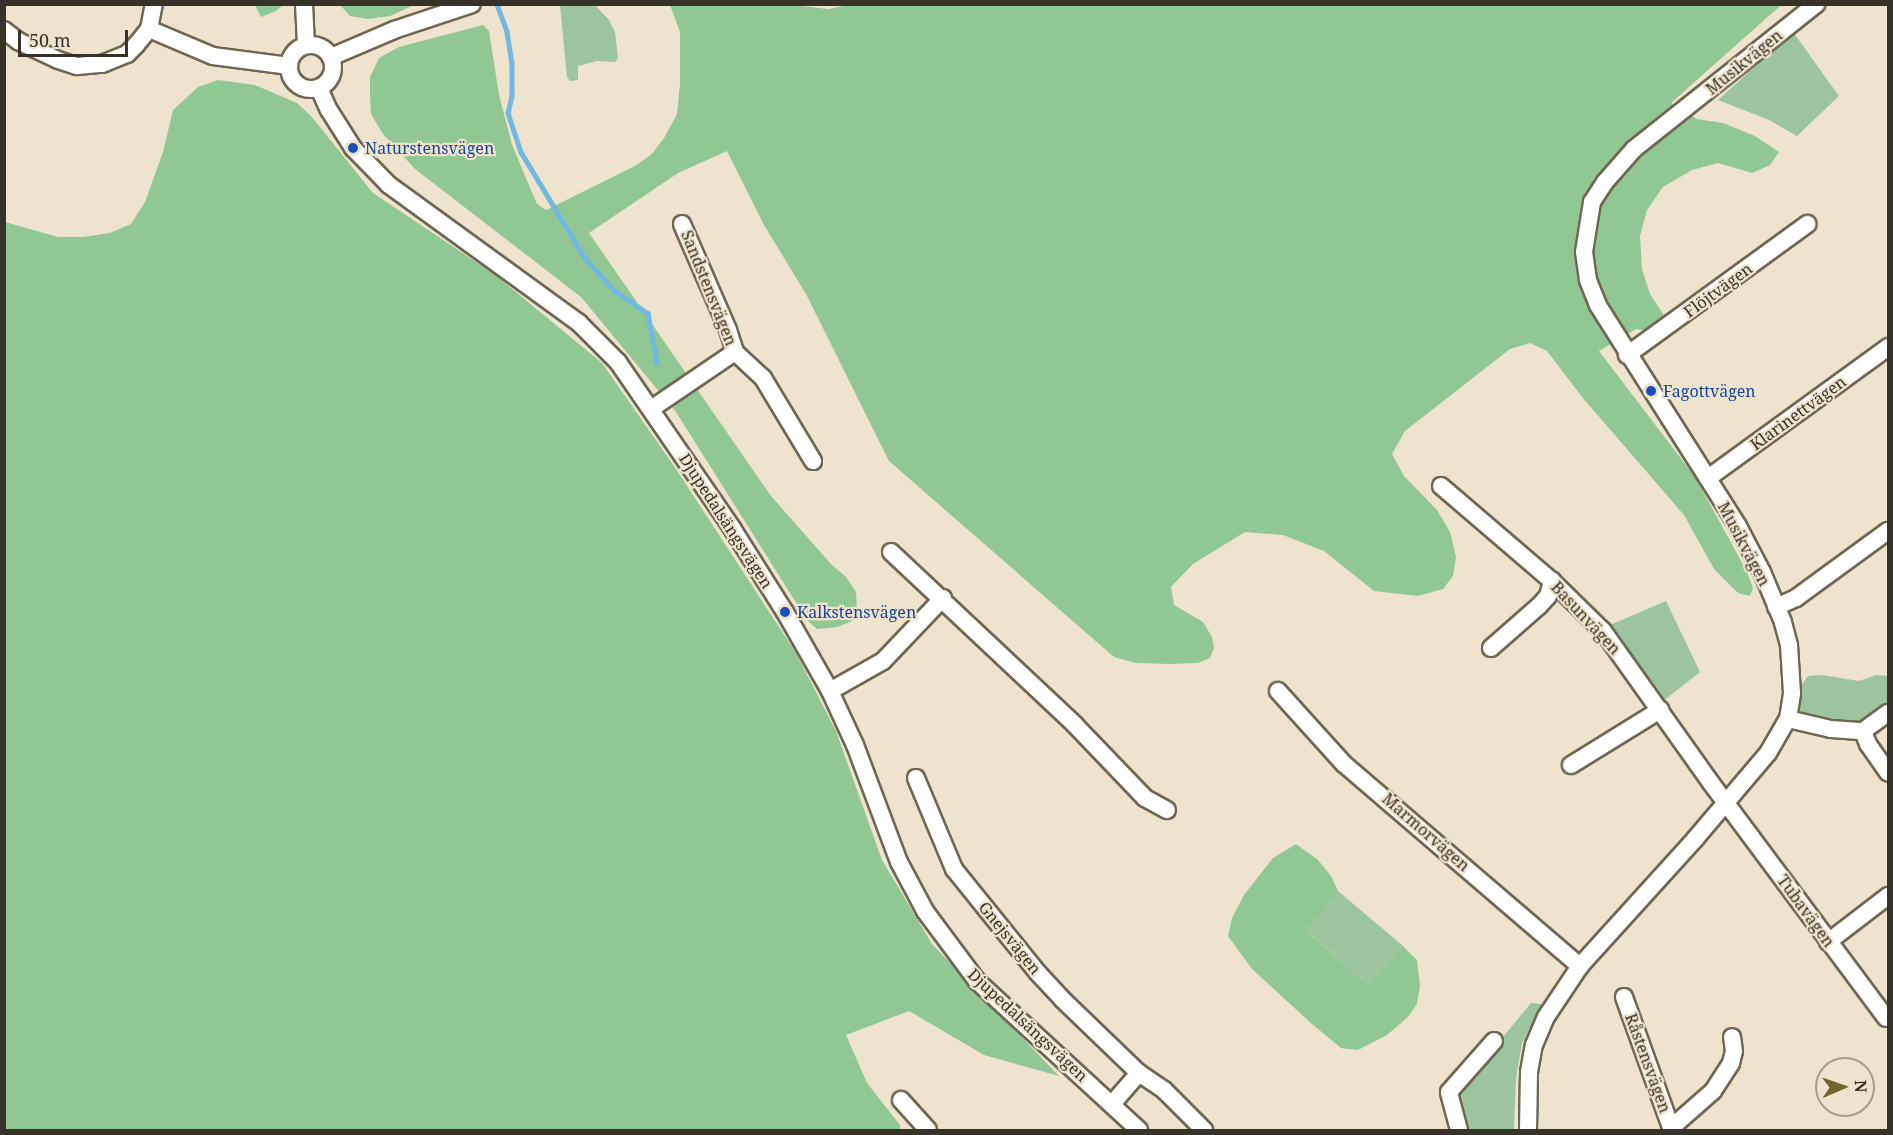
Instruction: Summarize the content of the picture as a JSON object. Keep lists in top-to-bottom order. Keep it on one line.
{"streets":{"street":["Musikvägen","Sandstensvägen","Flöjtvägen","Klarinettvägen","Djupedalsängsvägen","Basunvägen","Marmorvägen","Tubavägen","Gnejsvägen","Råstensvägen"]},"crossings":[["Musikvägen","Flöjtvägen"],["Musikvägen","Klarinettvägen"],["Musikvägen","Basunvägen"],["Musikvägen","Marmorvägen"],["Musikvägen","Tubavägen"],["Sandstensvägen","Djupedalsängsvägen"],["Basunvägen","Tubavägen"]],"places":["Naturstensvägen","Fagottvägen","Kalkstensvägen"],"scale_bar":"50 m","north":"right"}
